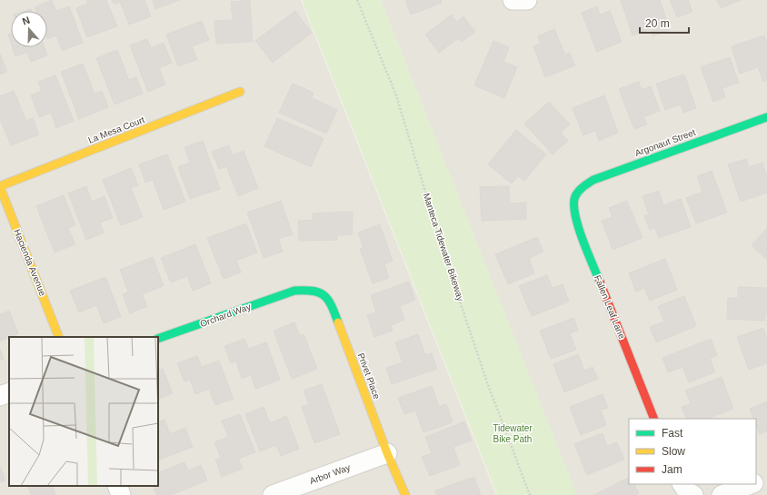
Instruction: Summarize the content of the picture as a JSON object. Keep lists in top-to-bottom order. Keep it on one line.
{"streets":{"street":["La Mesa Court","Argonaut Street","Hacienda Avenue","Fallen Leaf Lane","Orchard Way","Privet Place","Arbor Way"],"path":["Manteca Tidewater Bikeway"]},"crossings":[["La Mesa Court","Hacienda Avenue"],["Argonaut Street","Fallen Leaf Lane"],["Orchard Way","Privet Place"],["Privet Place","Arbor Way"]],"parks":["Tidewater Bike Path"],"legend":["Fast","Slow","Jam"],"scale_bar":"20 m","north":"top"}
